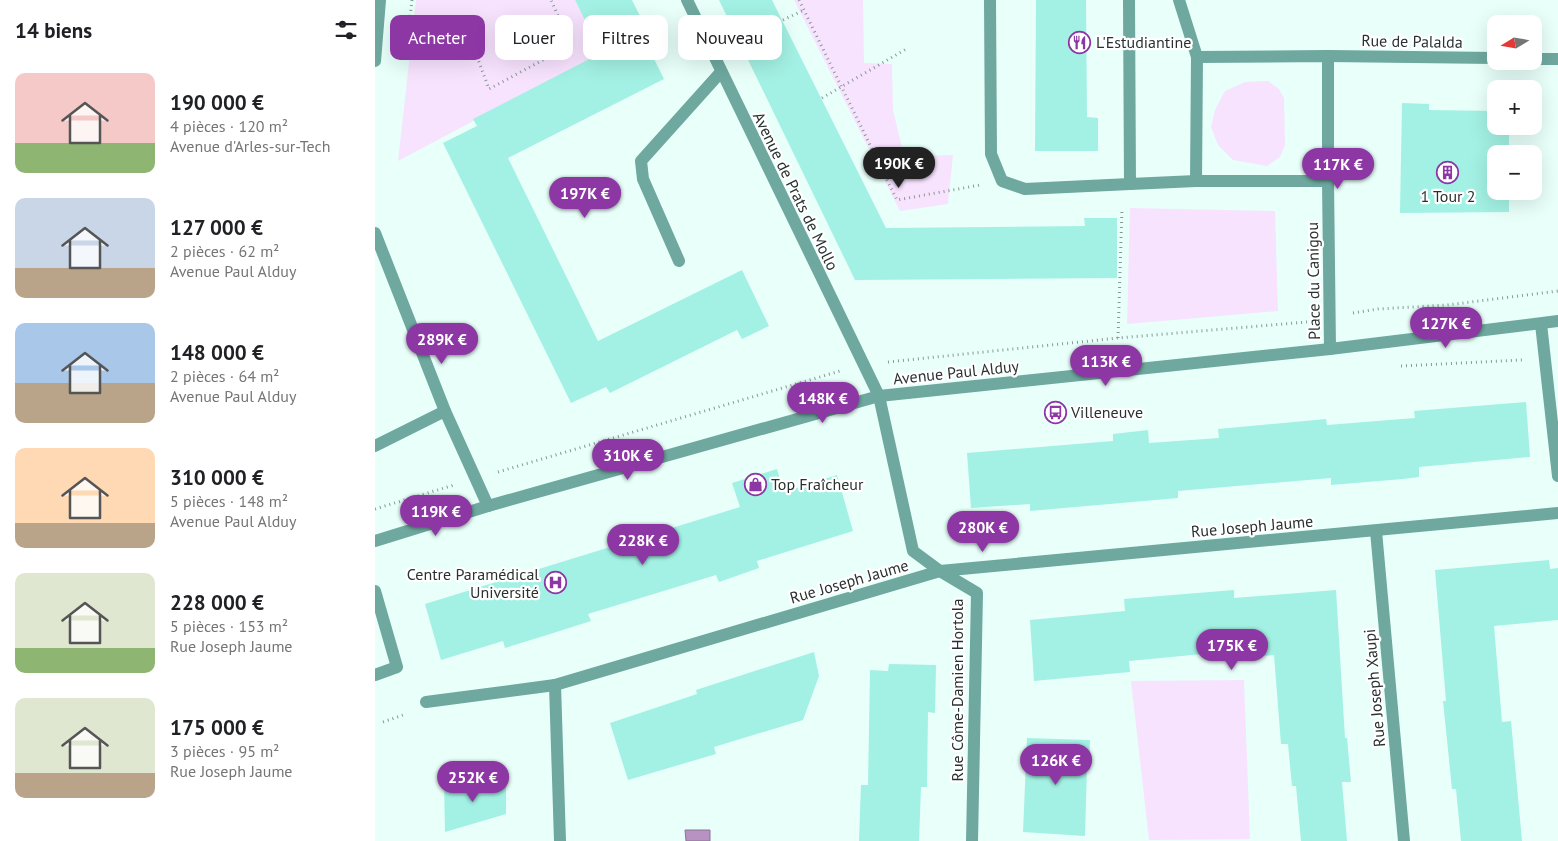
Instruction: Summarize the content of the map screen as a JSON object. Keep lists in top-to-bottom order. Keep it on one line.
{"streets":{"street":["Rue de Palalda","Avenue de Prats de Mollo","Place du Canigou","Avenue Paul Alduy","Rue Joseph Jaume","Rue Joseph Xaupi","Rue Côme-Damien Hortola"]},"crossings":[["Rue de Palalda","Place du Canigou"],["Avenue de Prats de Mollo","Avenue Paul Alduy"],["Avenue de Prats de Mollo","Rue Côme-Damien Hortola"],["Place du Canigou","Avenue Paul Alduy"],["Avenue Paul Alduy","Rue Côme-Damien Hortola"],["Rue Joseph Jaume","Rue Joseph Xaupi"],["Rue Joseph Jaume","Rue Côme-Damien Hortola"]],"places":{"restaurant":["L'Estudiantine"],"building":["1 Tour 2"],"bus stop":["Villeneuve"],"shop":["Top Fraîcheur"],"hospital":["Centre Paramédical Université"]},"north":"left","page":{"heading":"14 biens","map_buttons":["+","−"],"chip":["Acheter","Louer","Filtres","Nouveau"],"list":[{"name":"190 000 €","note":"4 pièces · 120 m² · Avenue d'Arles-sur-Tech"},{"name":"127 000 €","note":"2 pièces · 62 m² · Avenue Paul Alduy"},{"name":"148 000 €","note":"2 pièces · 64 m² · Avenue Paul Alduy"},{"name":"310 000 €","note":"5 pièces · 148 m² · Avenue Paul Alduy"},{"name":"228 000 €","note":"5 pièces · 153 m² · Rue Joseph Jaume"},{"name":"175 000 €","note":"3 pièces · 95 m² · Rue Joseph Jaume"}],"price":["190K €","117K €","197K €","127K €","289K €","113K €","148K €","310K €","119K €","280K €","228K €","175K €","126K €","252K €"]}}
